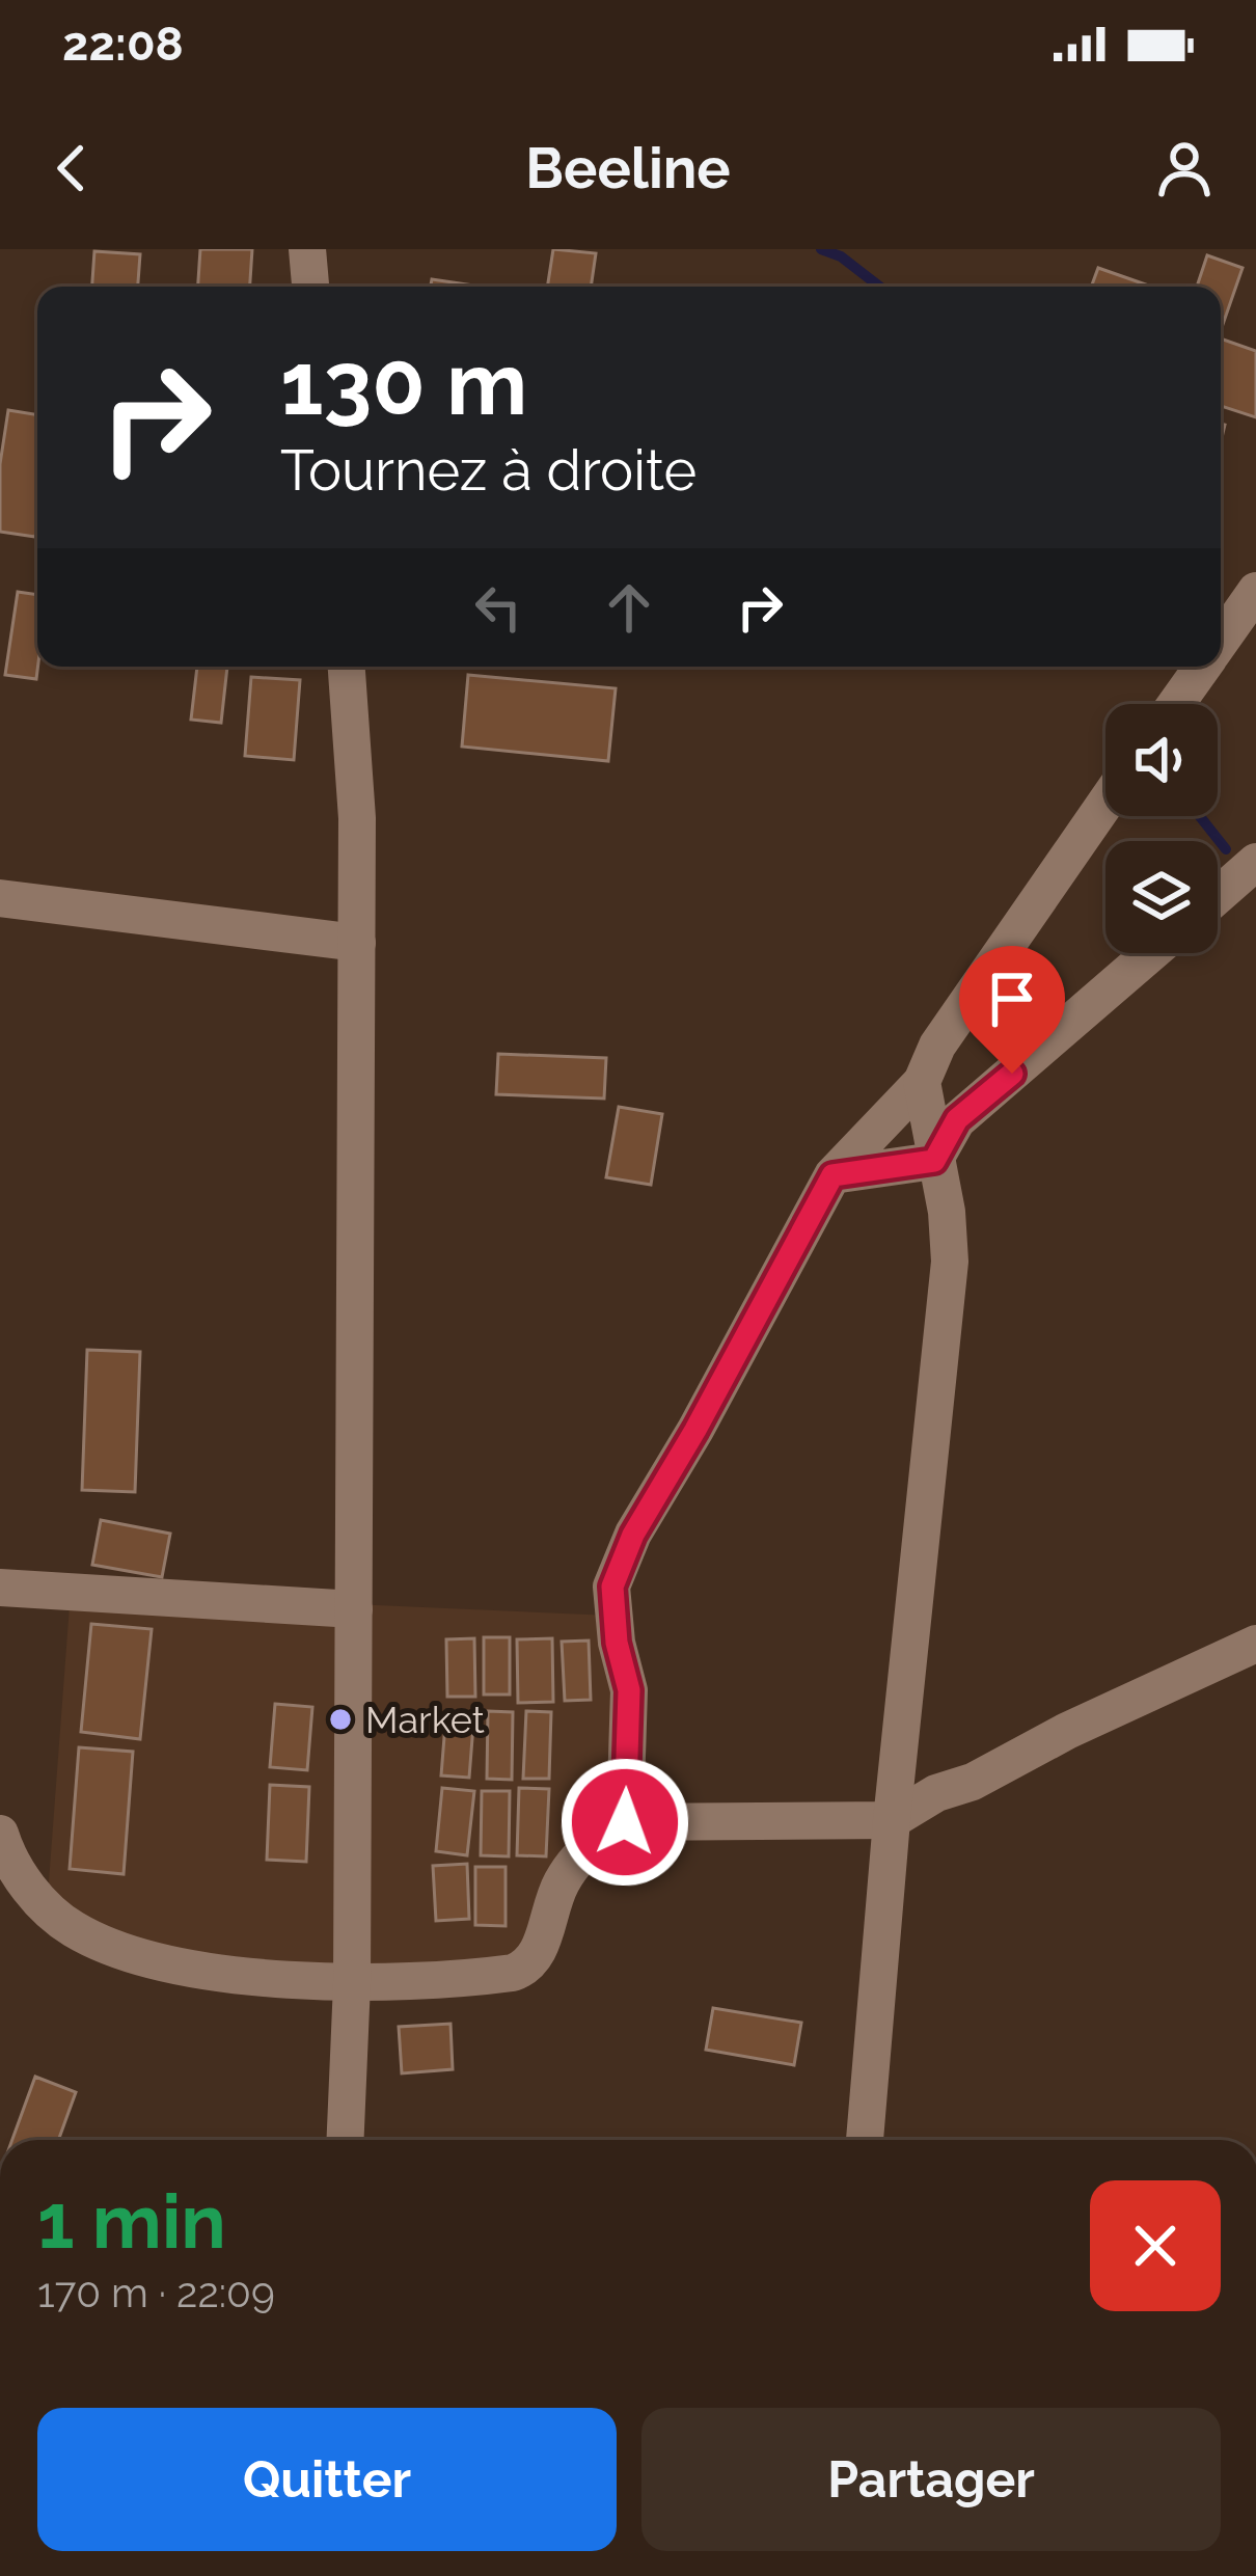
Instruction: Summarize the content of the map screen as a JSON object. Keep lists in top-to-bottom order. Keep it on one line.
{"places":["Market"],"page":{"status":"22:08","header":"Beeline","turn":["130 m","Tournez à droite"],"heading":["1 min","170 m · 22:09"],"buttons":["Quitter","Partager"]}}
